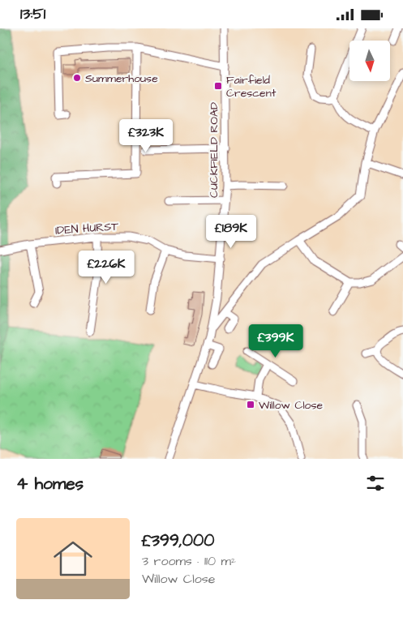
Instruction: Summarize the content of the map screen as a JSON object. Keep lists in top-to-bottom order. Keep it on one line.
{"streets":{"street":["CUCKFIELD ROAD","IDEN HURST"]},"crossings":[["CUCKFIELD ROAD","IDEN HURST"]],"places":{"other":["Summerhouse"],"transit":["Fairfield Crescent","Willow Close"]},"north":"bottom","page":{"status":"13:51","price":["£323K","£189K","£226K","£399K"],"heading":"4 homes","list":[{"name":"£399,000","note":"3 rooms · 110 m² · Willow Close"}]}}
